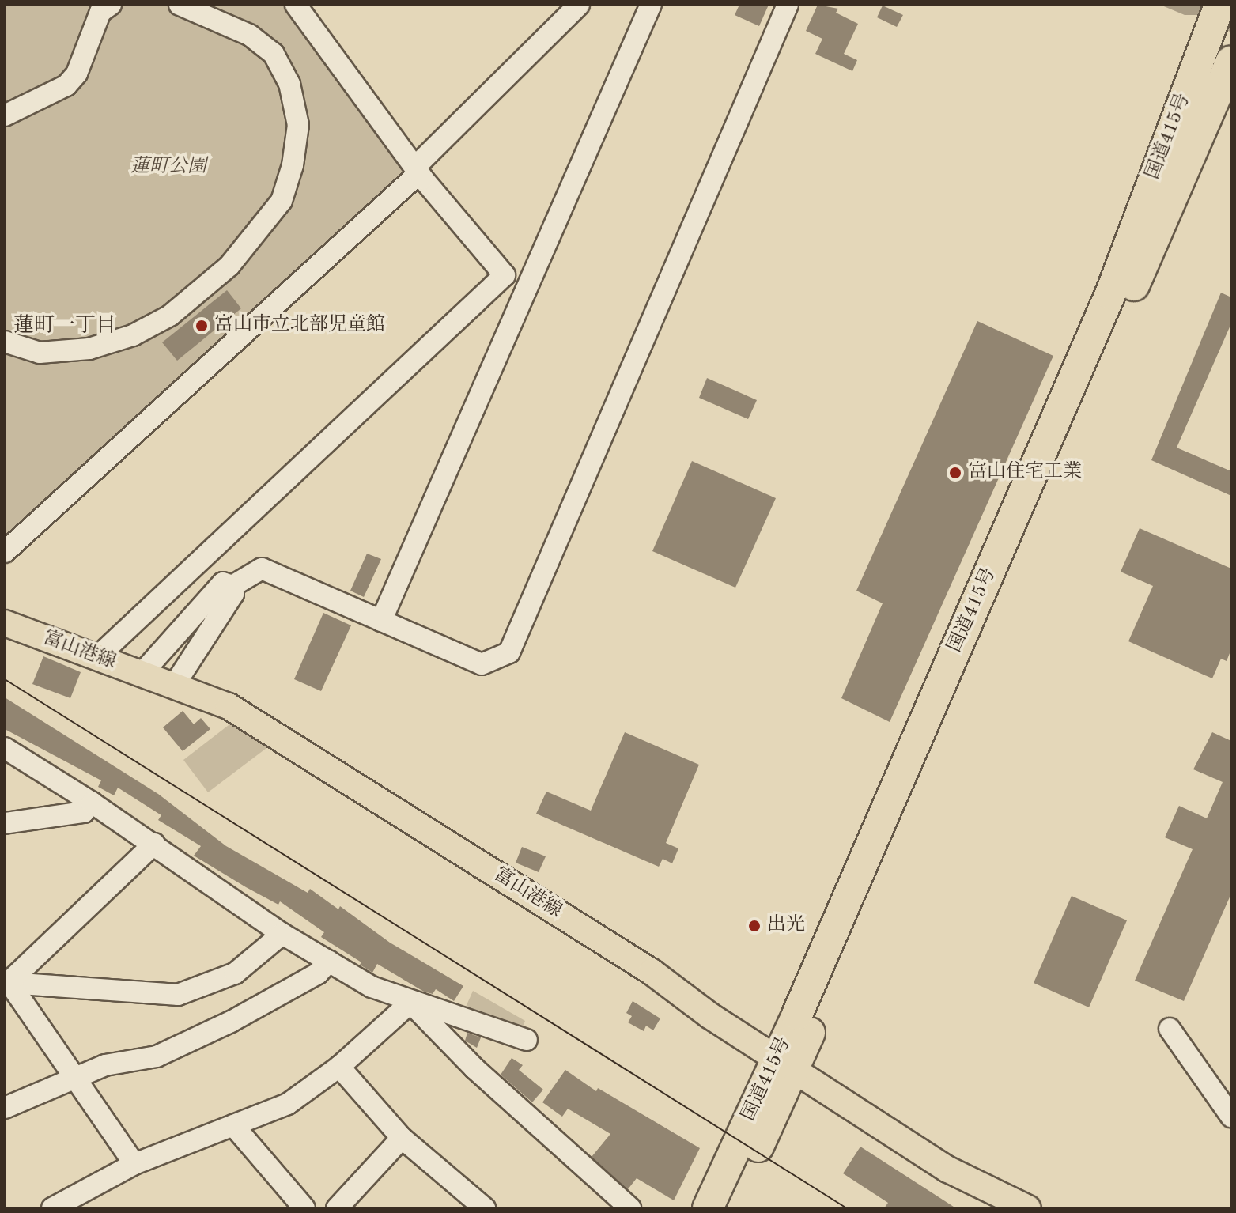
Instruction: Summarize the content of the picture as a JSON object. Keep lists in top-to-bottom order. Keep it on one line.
{"streets":{"highway":["国道415号"],"main road":["富山港線"]},"crossings":[["国道415号","富山港線"]],"districts":["蓮町一丁目"],"parks":["蓮町公園"],"places":["富山市立北部児童館","富山住宅工業","出光"]}
